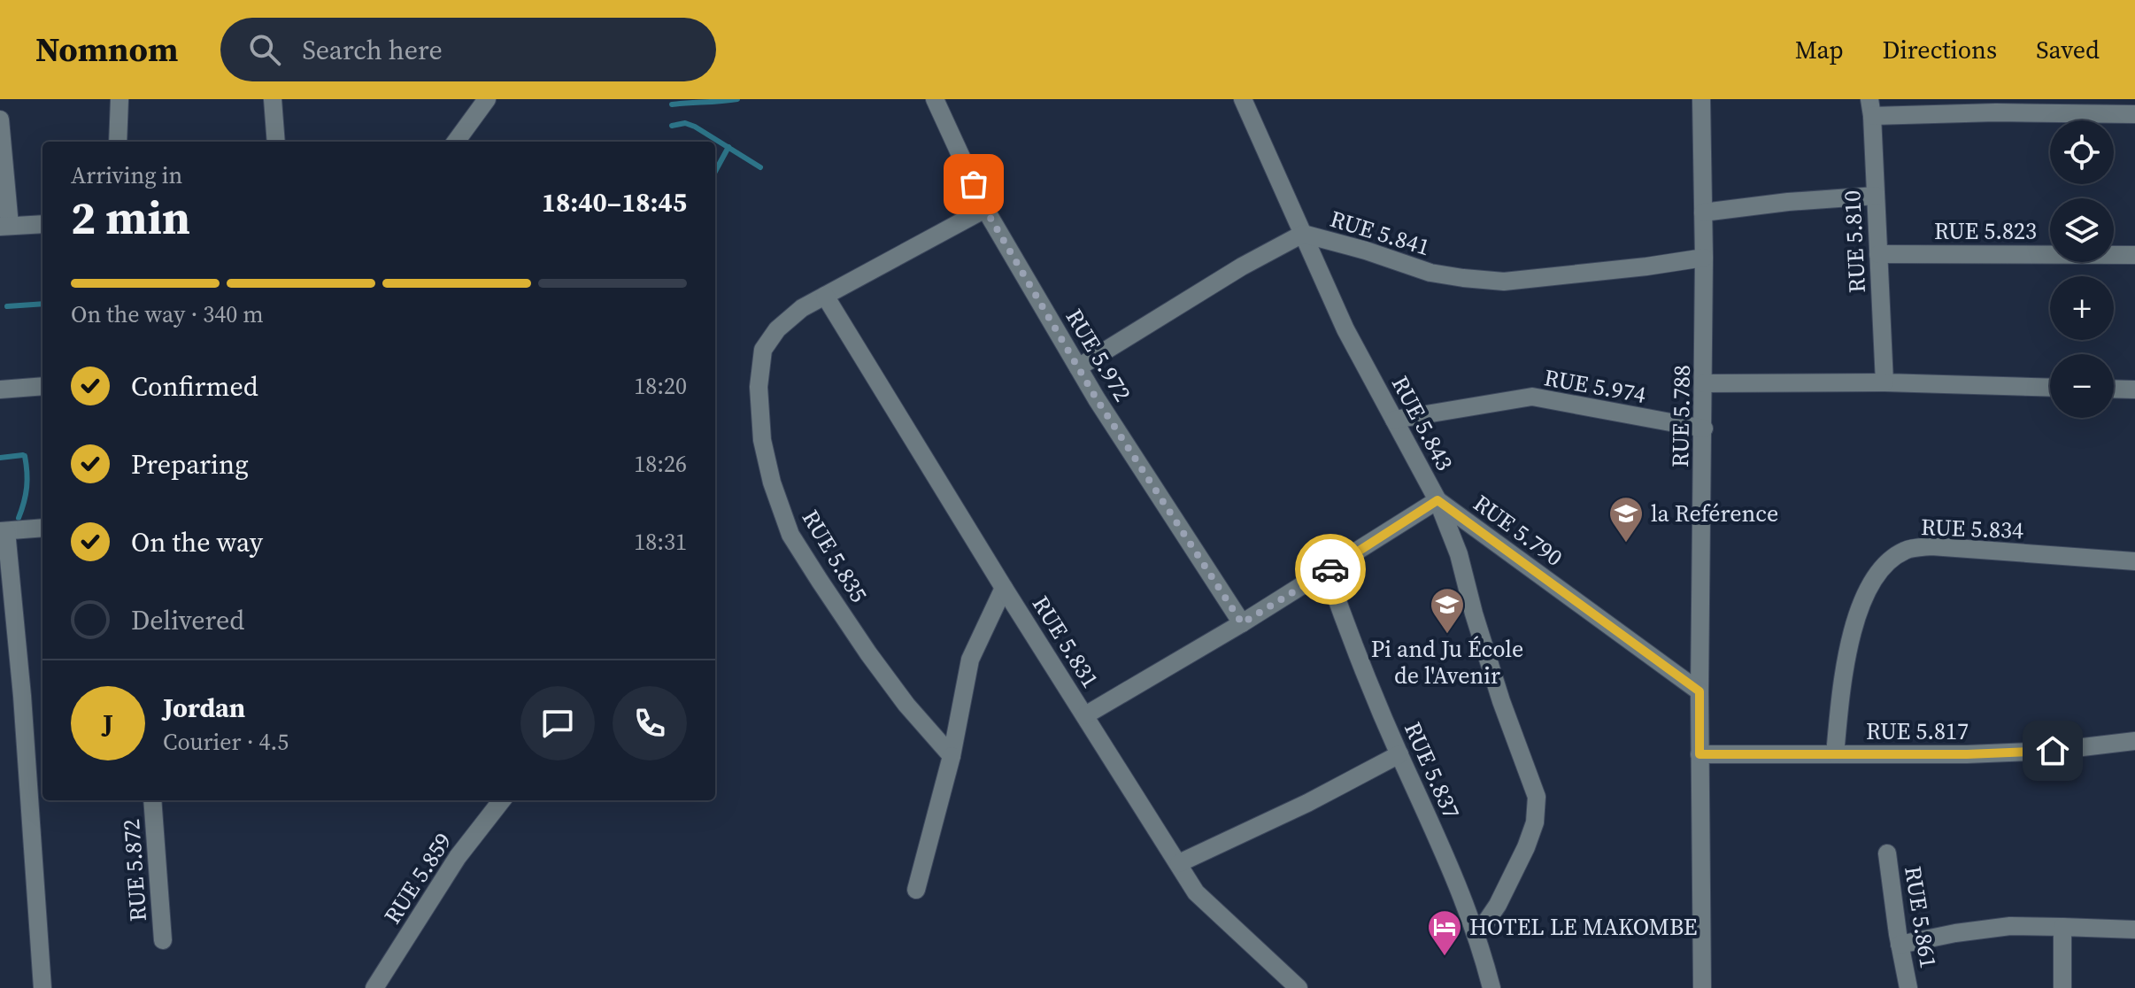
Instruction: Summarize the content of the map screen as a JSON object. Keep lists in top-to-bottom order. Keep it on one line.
{"streets":{"street":["RUE 5.823","RUE 5.841","RUE 5.810","RUE 5.972","RUE 5.974","RUE 5.788","RUE 5.843","RUE 5.834","RUE 5.790","RUE 5.835","RUE 5.831","RUE 5.817","RUE 5.837","RUE 5.872","RUE 5.859","RUE 5.861"]},"crossings":[["RUE 5.823","RUE 5.810"],["RUE 5.841","RUE 5.972"],["RUE 5.841","RUE 5.788"],["RUE 5.841","RUE 5.843"],["RUE 5.972","RUE 5.790"],["RUE 5.972","RUE 5.835"],["RUE 5.974","RUE 5.788"],["RUE 5.974","RUE 5.843"],["RUE 5.788","RUE 5.790"],["RUE 5.788","RUE 5.817"],["RUE 5.843","RUE 5.790"],["RUE 5.843","RUE 5.837"],["RUE 5.834","RUE 5.817"],["RUE 5.790","RUE 5.831"],["RUE 5.790","RUE 5.837"],["RUE 5.835","RUE 5.831"]],"places":{"school or university":["la Reférence","Pi and Ju École de l'Avenir"],"hotel":["HOTEL LE MAKOMBE"]},"page":{"header":"Nomnom","search":"Search here","nav":["Map","Directions","Saved"],"map_buttons":["+","−"],"heading":["2 min","Arriving in","18:40–18:45"],"panel":["Jordan","Courier · 4.5"],"bar":"On the way · 340 m","list":[["Confirmed","18:20"],["Preparing","18:26"],["On the way","18:31"],"Delivered"],"round":"J"}}
